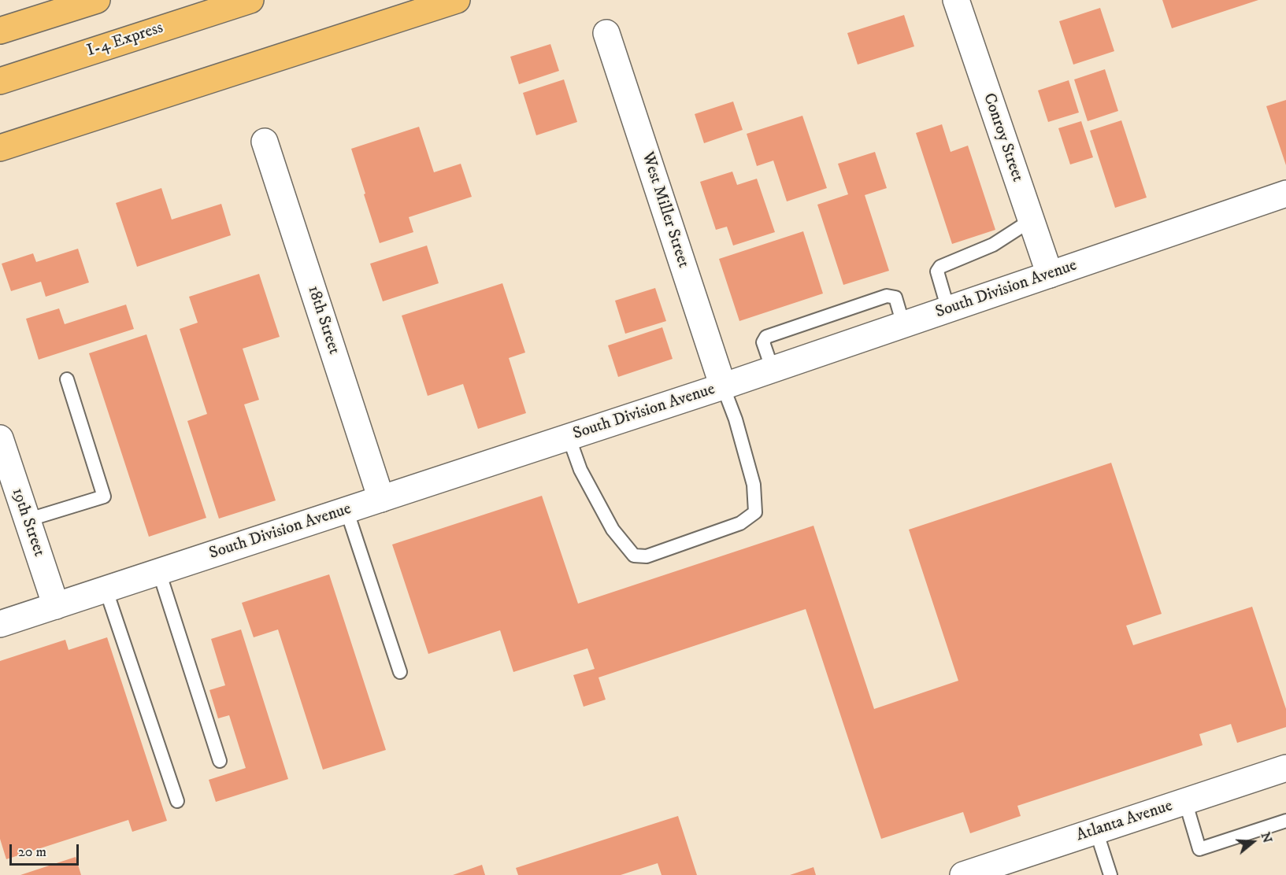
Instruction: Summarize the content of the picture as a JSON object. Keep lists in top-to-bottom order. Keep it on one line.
{"streets":{"highway":["I-4 Express"],"street":["Conroy Street","West Miller Street","South Division Avenue","18th Street","19th Street","Atlanta Avenue"]},"crossings":[["Conroy Street","South Division Avenue"],["West Miller Street","South Division Avenue"],["South Division Avenue","18th Street"],["South Division Avenue","19th Street"]],"scale_bar":"20 m","north":"right"}
